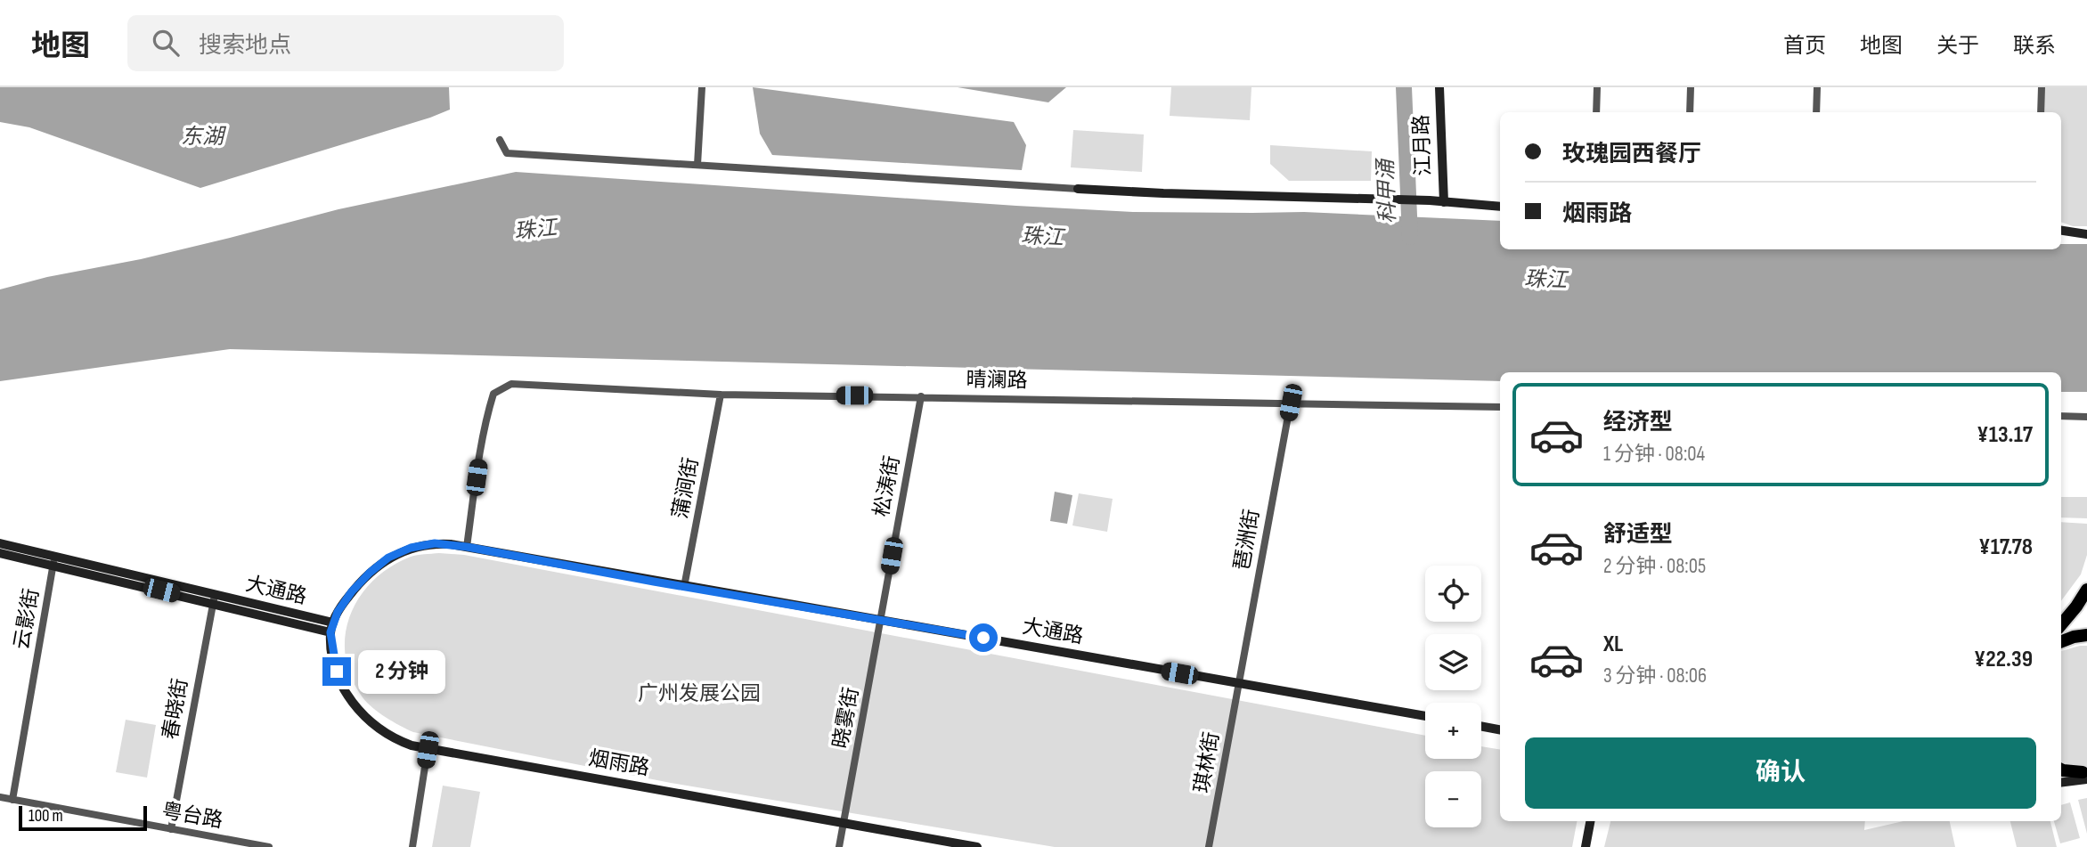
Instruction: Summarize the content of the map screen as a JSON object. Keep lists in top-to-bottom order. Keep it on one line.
{"streets":{"main road":["江月路","大通路","烟雨路"],"street":["晴澜路","松涛街","蒲涧街","琶洲街","云影街","春晓街","晓雾街","琪林街","粤台路"]},"crossings":[["晴澜路","松涛街"],["晴澜路","蒲涧街"],["晴澜路","琶洲街"],["晴澜路","大通路"],["松涛街","大通路"],["松涛街","晓雾街"],["蒲涧街","大通路"],["琶洲街","大通路"],["琶洲街","琪林街"],["大通路","云影街"],["大通路","春晓街"],["大通路","晓雾街"],["大通路","琪林街"],["大通路","烟雨路"],["云影街","粤台路"],["春晓街","粤台路"],["晓雾街","烟雨路"]],"water":["东湖","科甲涌","珠江"],"parks":["广州发展公园"],"scale_bar":"100 m","page":{"header":"地图","search":"搜索地点","nav":["首页","地图","关于","联系"],"banner":["玫瑰园西餐厅","烟雨路"],"list":[{"name":"经济型","note":"1 分钟 · 08:04","value":"¥13.17"},{"name":"舒适型","note":"2 分钟 · 08:05","value":"¥17.78"},{"name":"XL","note":"3 分钟 · 08:06","value":"¥22.39"}],"map_buttons":["+","−"],"bubble":"2 分钟","buttons":"确认","scale":"100 m"}}
